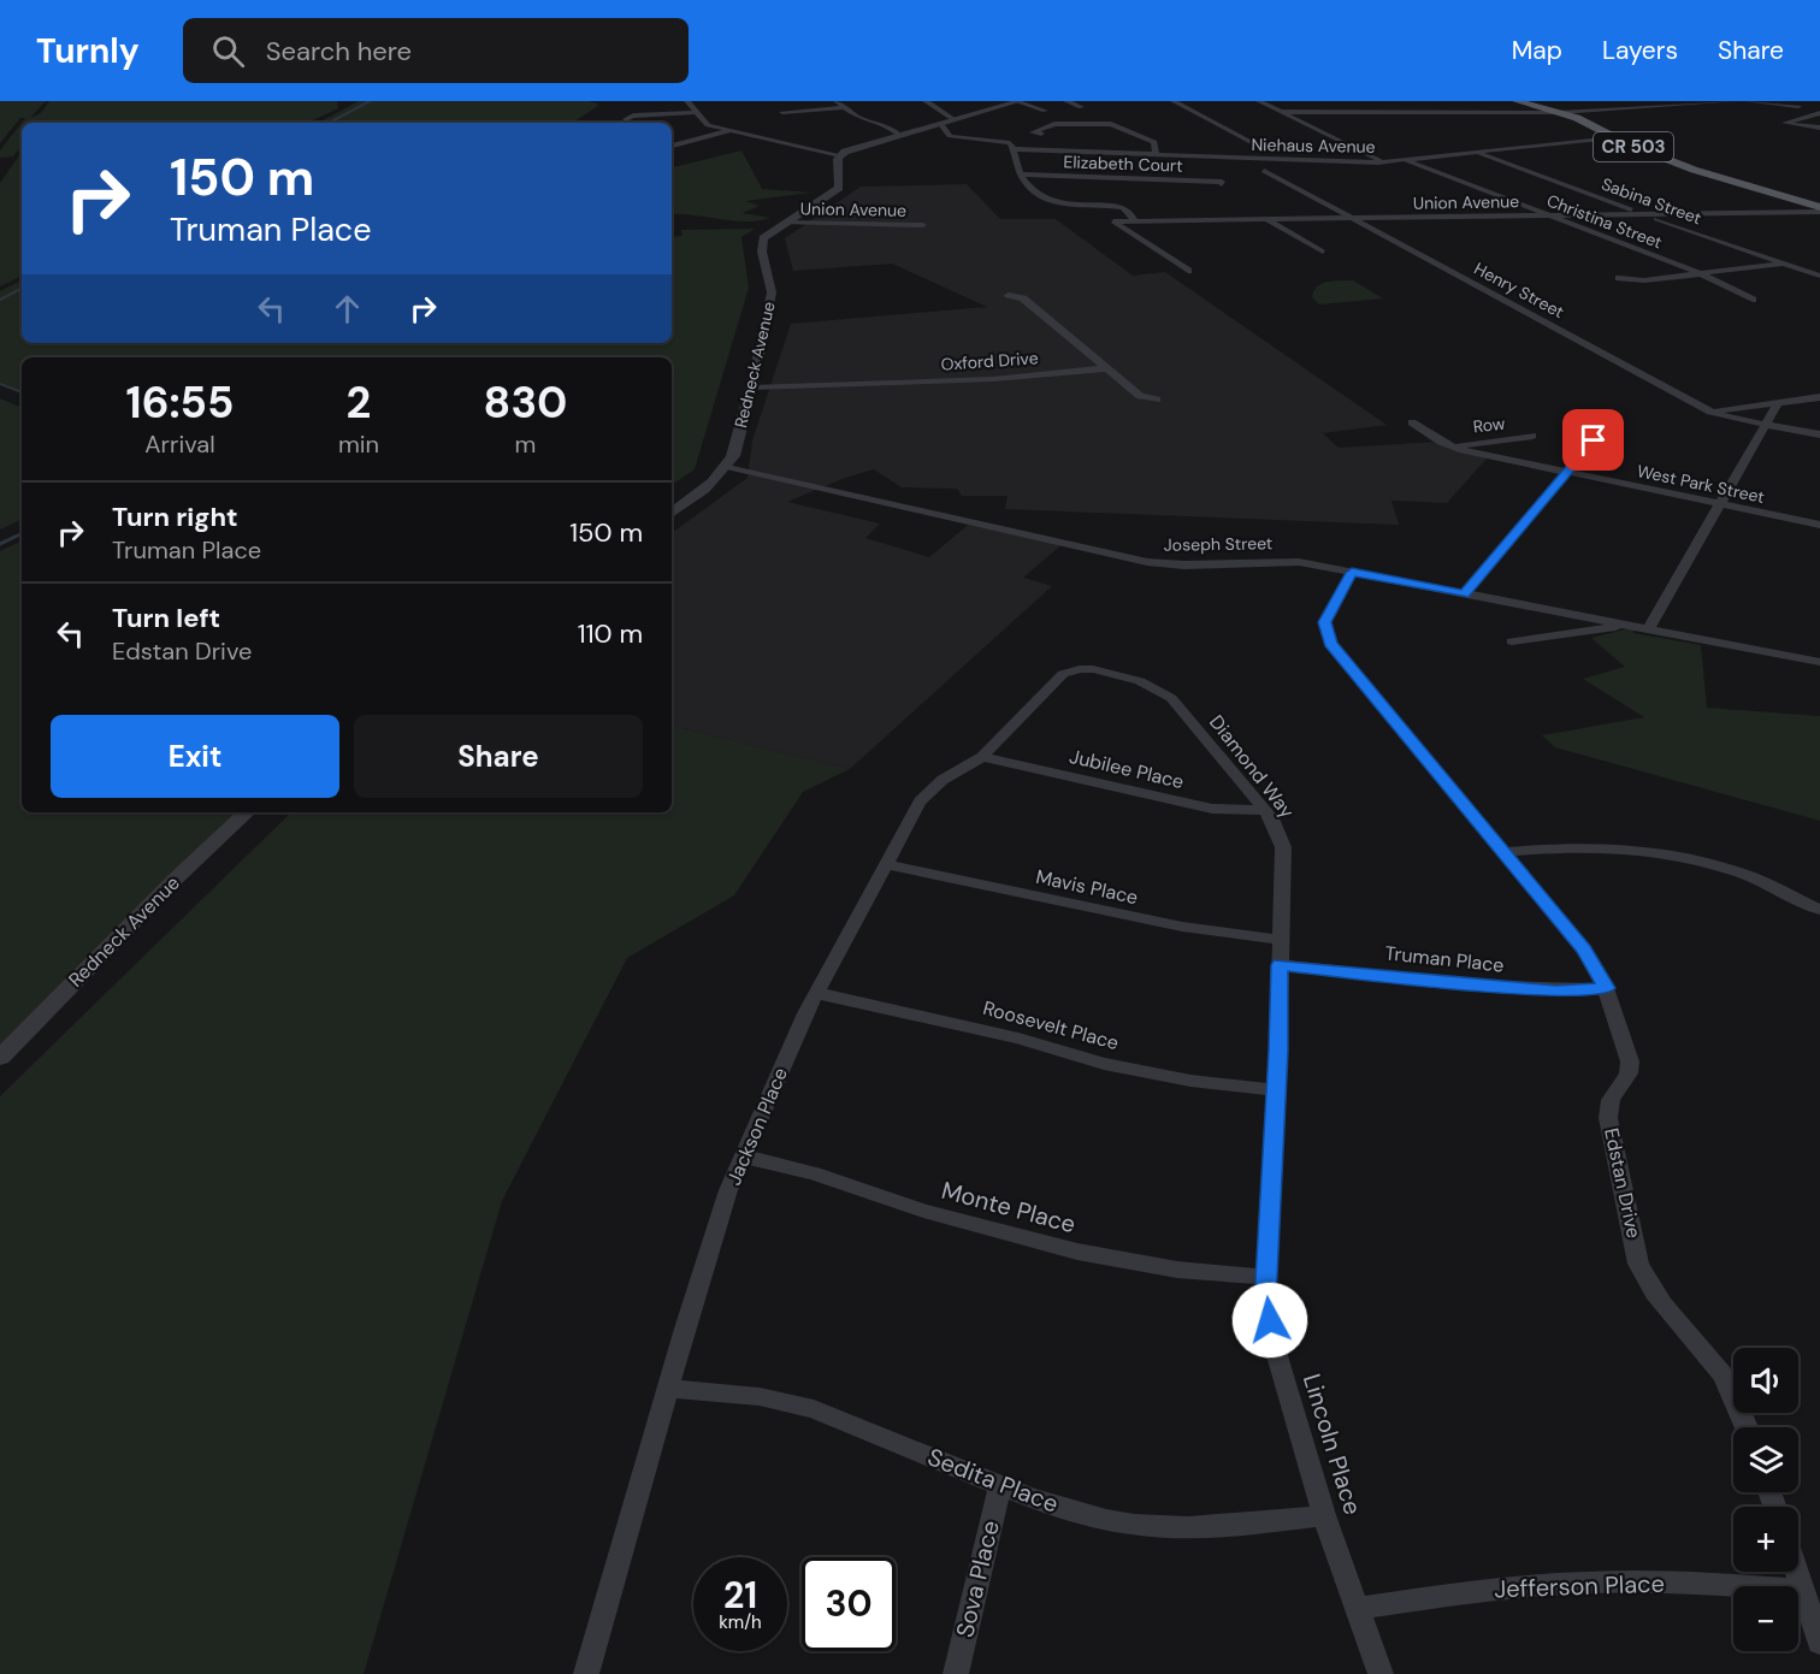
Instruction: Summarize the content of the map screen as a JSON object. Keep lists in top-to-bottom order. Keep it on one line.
{"streets":{"main road":["CR 503"],"street":["Niehaus Avenue","Elizabeth Court","Sabina Street","Union Avenue","Christina Street","Henry Street","Oxford Drive","Redneck Avenue","Row","West Park Street","Joseph Street","Diamond Way","Jubilee Place","Mavis Place","Truman Place","Roosevelt Place","Jackson Place","Edstan Drive","Monte Place","Lincoln Place","Sedita Place","Sova Place","Jefferson Place"]},"crossings":[["Niehaus Avenue","CR 503"],["Niehaus Avenue","Sabina Street"],["Niehaus Avenue","Christina Street"],["CR 503","Union Avenue"],["Sabina Street","Union Avenue"],["Union Avenue","Christina Street"],["Union Avenue","Henry Street"],["Union Avenue","Redneck Avenue"],["Oxford Drive","Redneck Avenue"],["Redneck Avenue","Joseph Street"],["Row","West Park Street"],["Joseph Street","Edstan Drive"],["Diamond Way","Jubilee Place"],["Diamond Way","Mavis Place"],["Diamond Way","Truman Place"],["Diamond Way","Jackson Place"],["Diamond Way","Lincoln Place"],["Jubilee Place","Jackson Place"],["Mavis Place","Jackson Place"],["Truman Place","Edstan Drive"],["Truman Place","Lincoln Place"],["Roosevelt Place","Jackson Place"],["Roosevelt Place","Lincoln Place"],["Jackson Place","Monte Place"],["Jackson Place","Sedita Place"],["Monte Place","Lincoln Place"],["Lincoln Place","Sedita Place"],["Lincoln Place","Jefferson Place"],["Sedita Place","Sova Place"]],"page":{"header":"Turnly","search":"Search here","nav":["Map","Layers","Share"],"turn":["150 m","Truman Place"],"eta":["16:55","Arrival","2","min","830","m"],"list":[{"name":"Turn right","note":"Truman Place","value":"150 m"},{"name":"Turn left","note":"Edstan Drive","value":"110 m"}],"buttons":["Exit","Share"],"map_buttons":["+","−"],"speed":"21 km/h","limit":"30"}}
